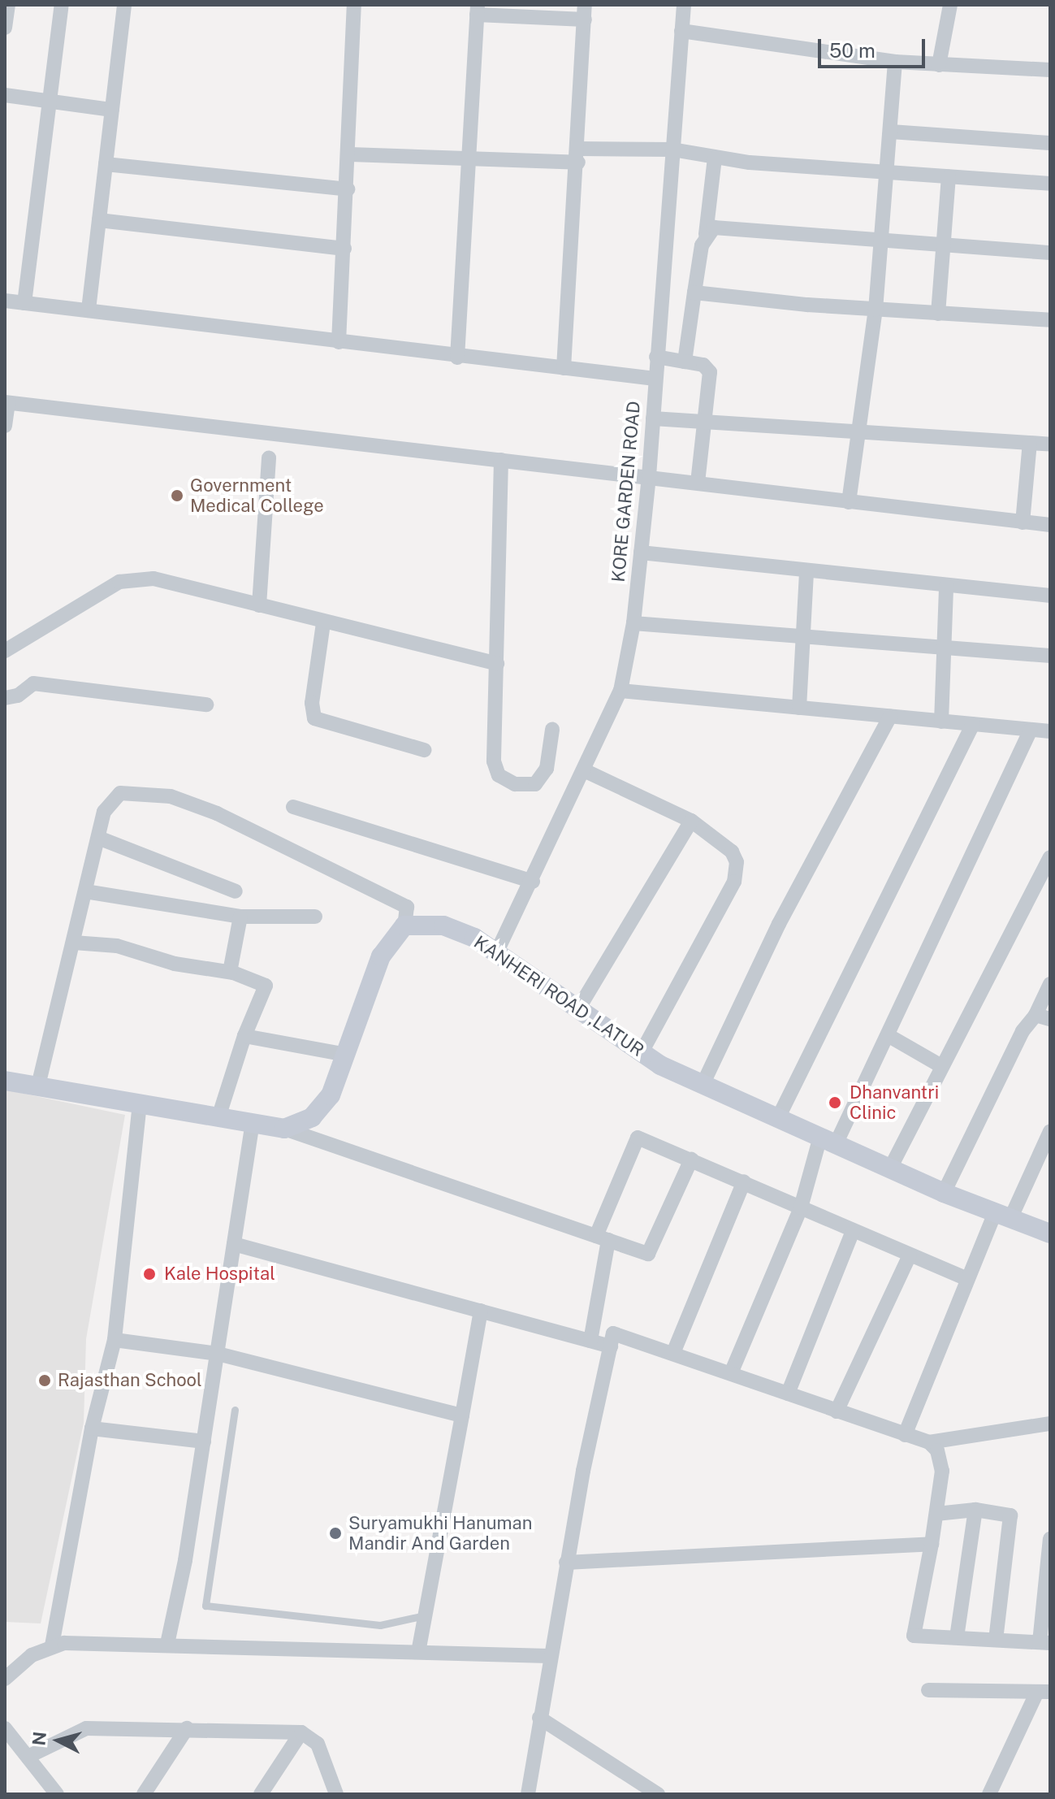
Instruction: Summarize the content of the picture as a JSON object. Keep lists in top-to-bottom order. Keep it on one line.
{"streets":{"street":["KORE GARDEN ROAD","KANHERI ROAD ,LATUR"]},"crossings":[["KORE GARDEN ROAD","KANHERI ROAD ,LATUR"]],"places":["Government Medical College","Dhanvantri Clinic","Kale Hospital","Rajasthan School","Suryamukhi Hanuman Mandir And Garden"],"scale_bar":"50 m","north":"left"}
